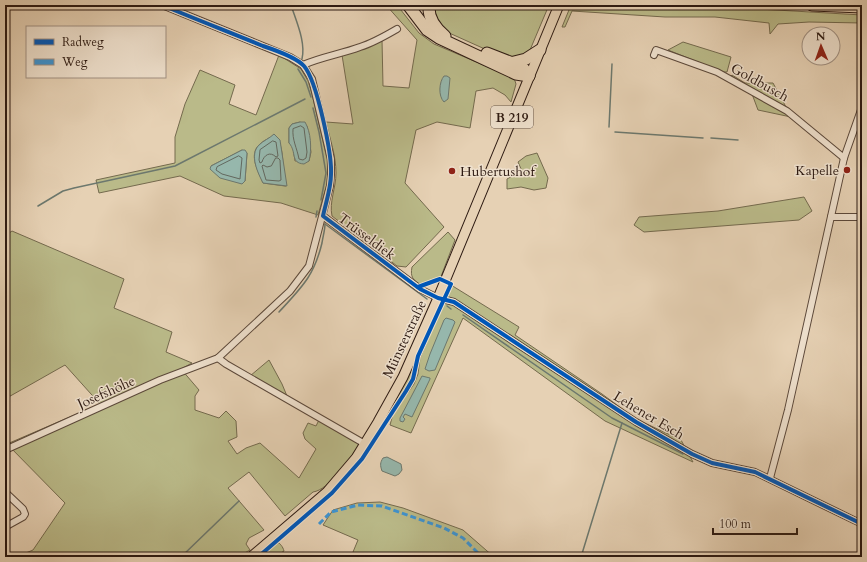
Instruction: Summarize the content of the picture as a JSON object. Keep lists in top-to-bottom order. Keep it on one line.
{"streets":{"main road":["B 219","Münsterstraße"],"street":["Goldbusch","Trüsseldiek","Josefshöhe","Lehener Esch"]},"crossings":[["Trüsseldiek","Münsterstraße"],["Trüsseldiek","Josefshöhe"],["Trüsseldiek","Lehener Esch"],["Münsterstraße","Lehener Esch"]],"places":["Kapelle","Hubertushof"],"legend":["Radweg","Weg"],"scale_bar":"100 m","north":"top"}
